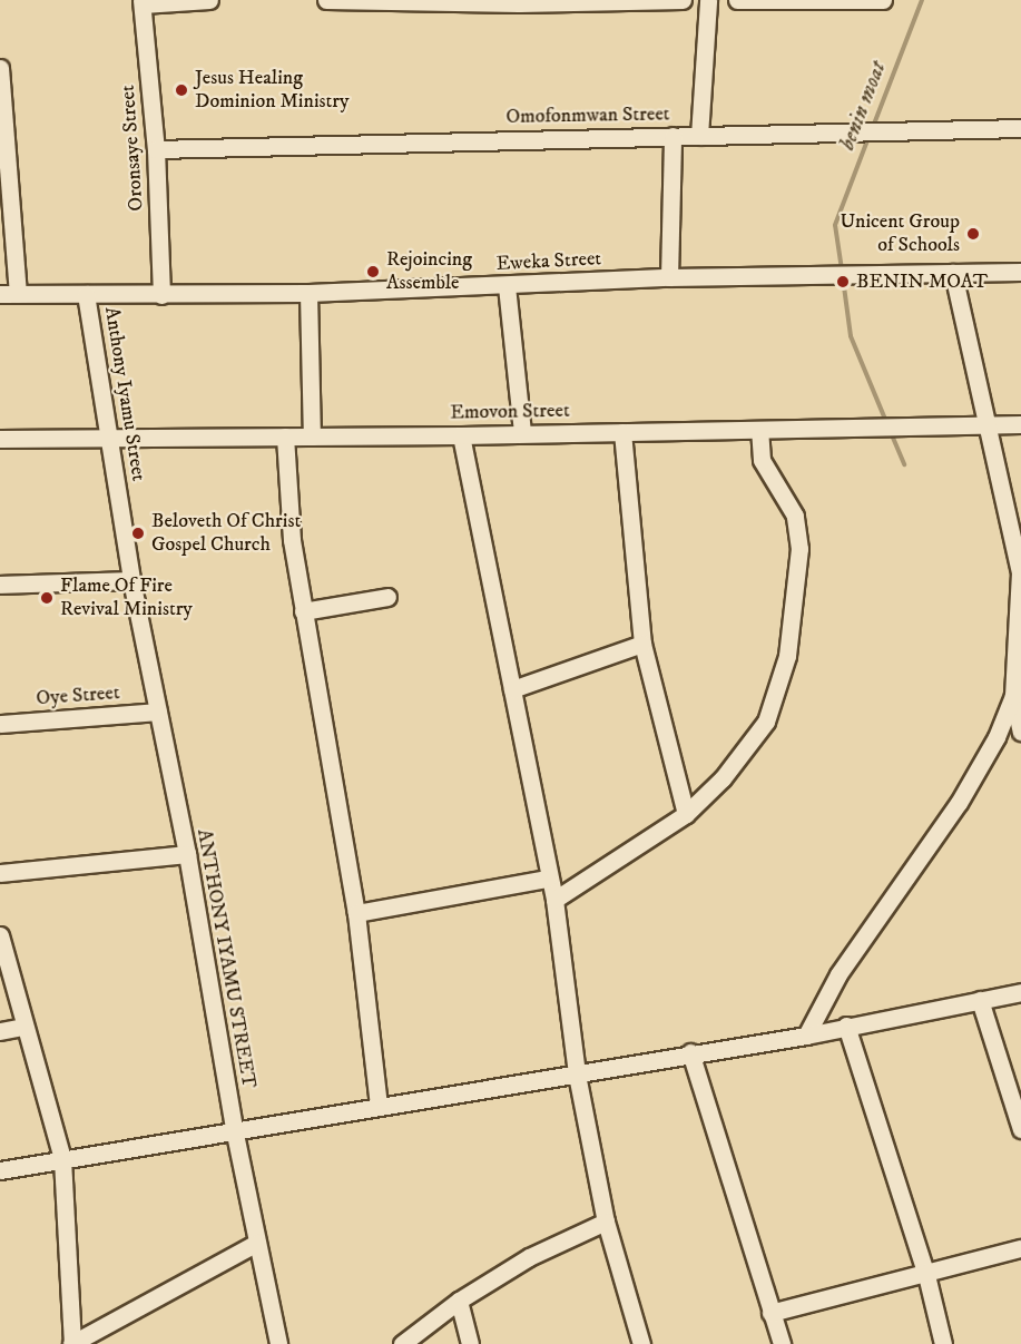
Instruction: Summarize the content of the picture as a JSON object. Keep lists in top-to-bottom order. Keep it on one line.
{"streets":{"street":["Omofonmwan Street","Oronsaye Street","Eweka Street","Anthony Iyamu Street","Emovon Street","Oye Street","ANTHONY IYAMU STREET"]},"crossings":[["Omofonmwan Street","Oronsaye Street"],["Oronsaye Street","Eweka Street"],["Eweka Street","Anthony Iyamu Street"],["Anthony Iyamu Street","Emovon Street"],["Anthony Iyamu Street","ANTHONY IYAMU STREET"],["Oye Street","ANTHONY IYAMU STREET"]],"water":["benin moat"],"places":["Jesus Healing Dominion Ministry","Unicent Group of Schools","Rejoincing Assemble","BENIN MOAT","Beloveth Of Christ Gospel Church","Flame Of Fire Revival Ministry"]}
